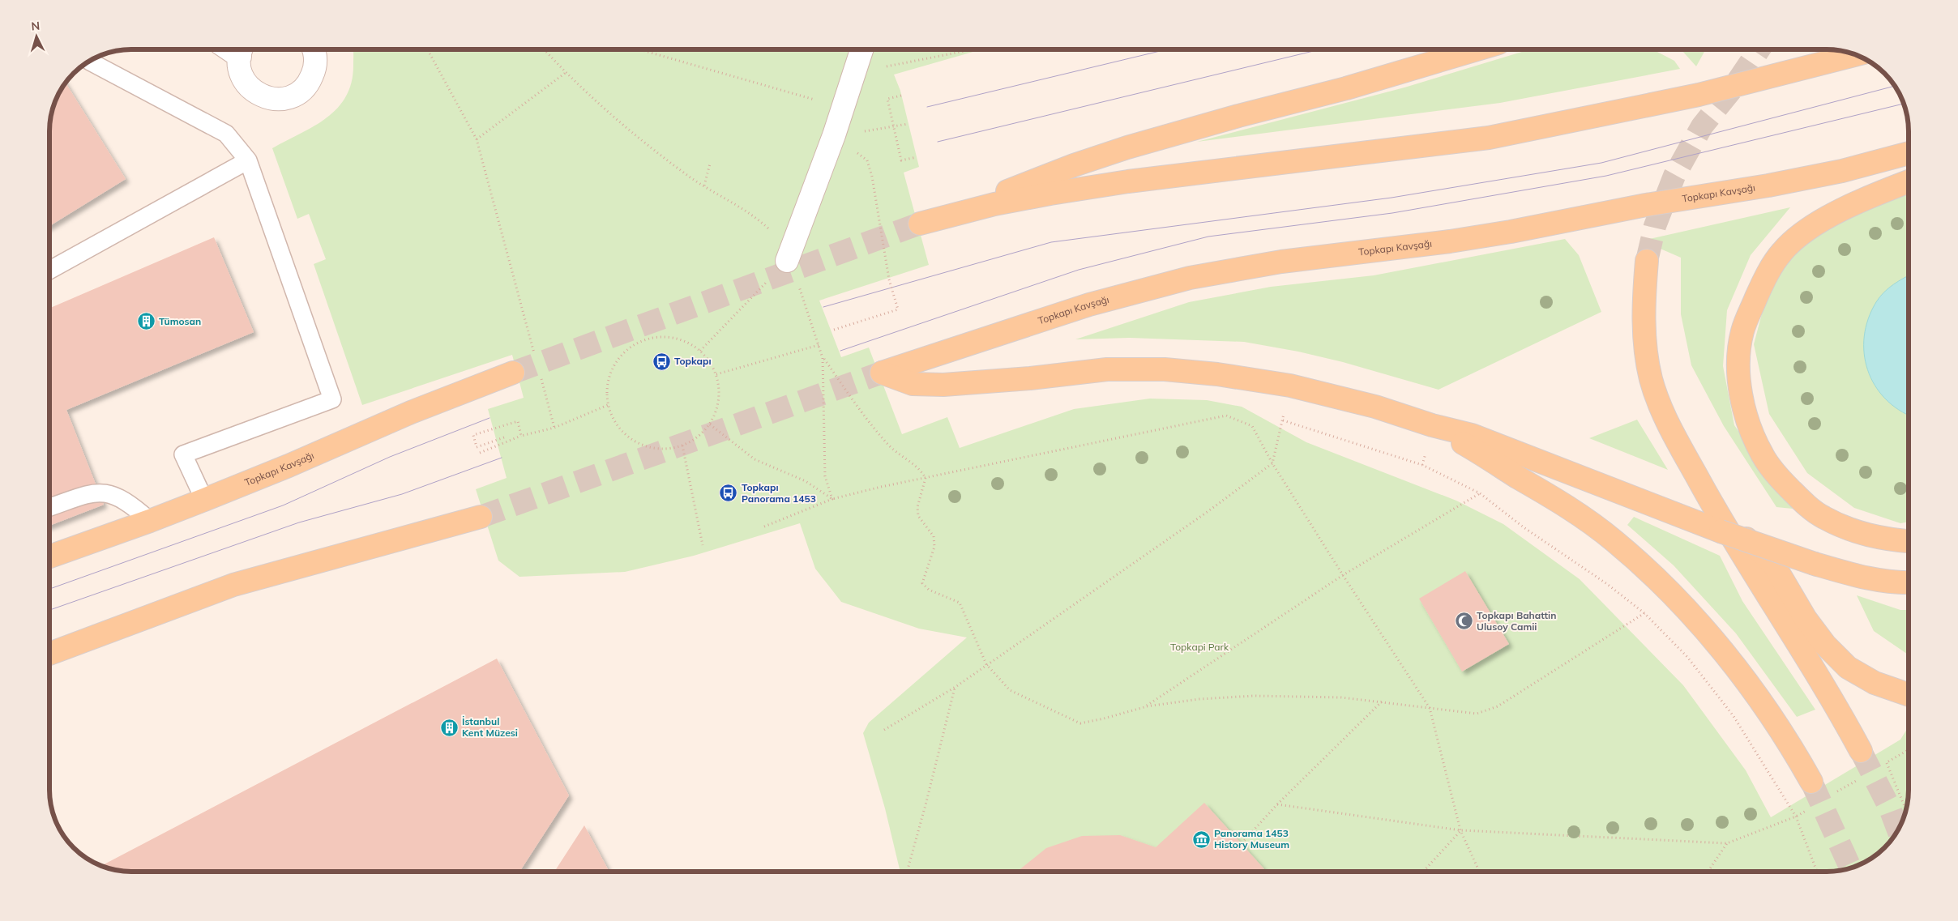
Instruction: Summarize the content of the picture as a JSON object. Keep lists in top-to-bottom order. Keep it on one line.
{"streets":{"main road":["Topkapı Kavşağı"]},"parks":["Topkapi Park"],"places":{"building":["Tümosan","İstanbul Kent Müzesi"],"bus stop":["Topkapı","Topkapı Panorama 1453"],"mosque":["Topkapı Bahattin Ulusoy Camii"],"museum":["Panorama 1453 History Museum"]},"north":"top"}
